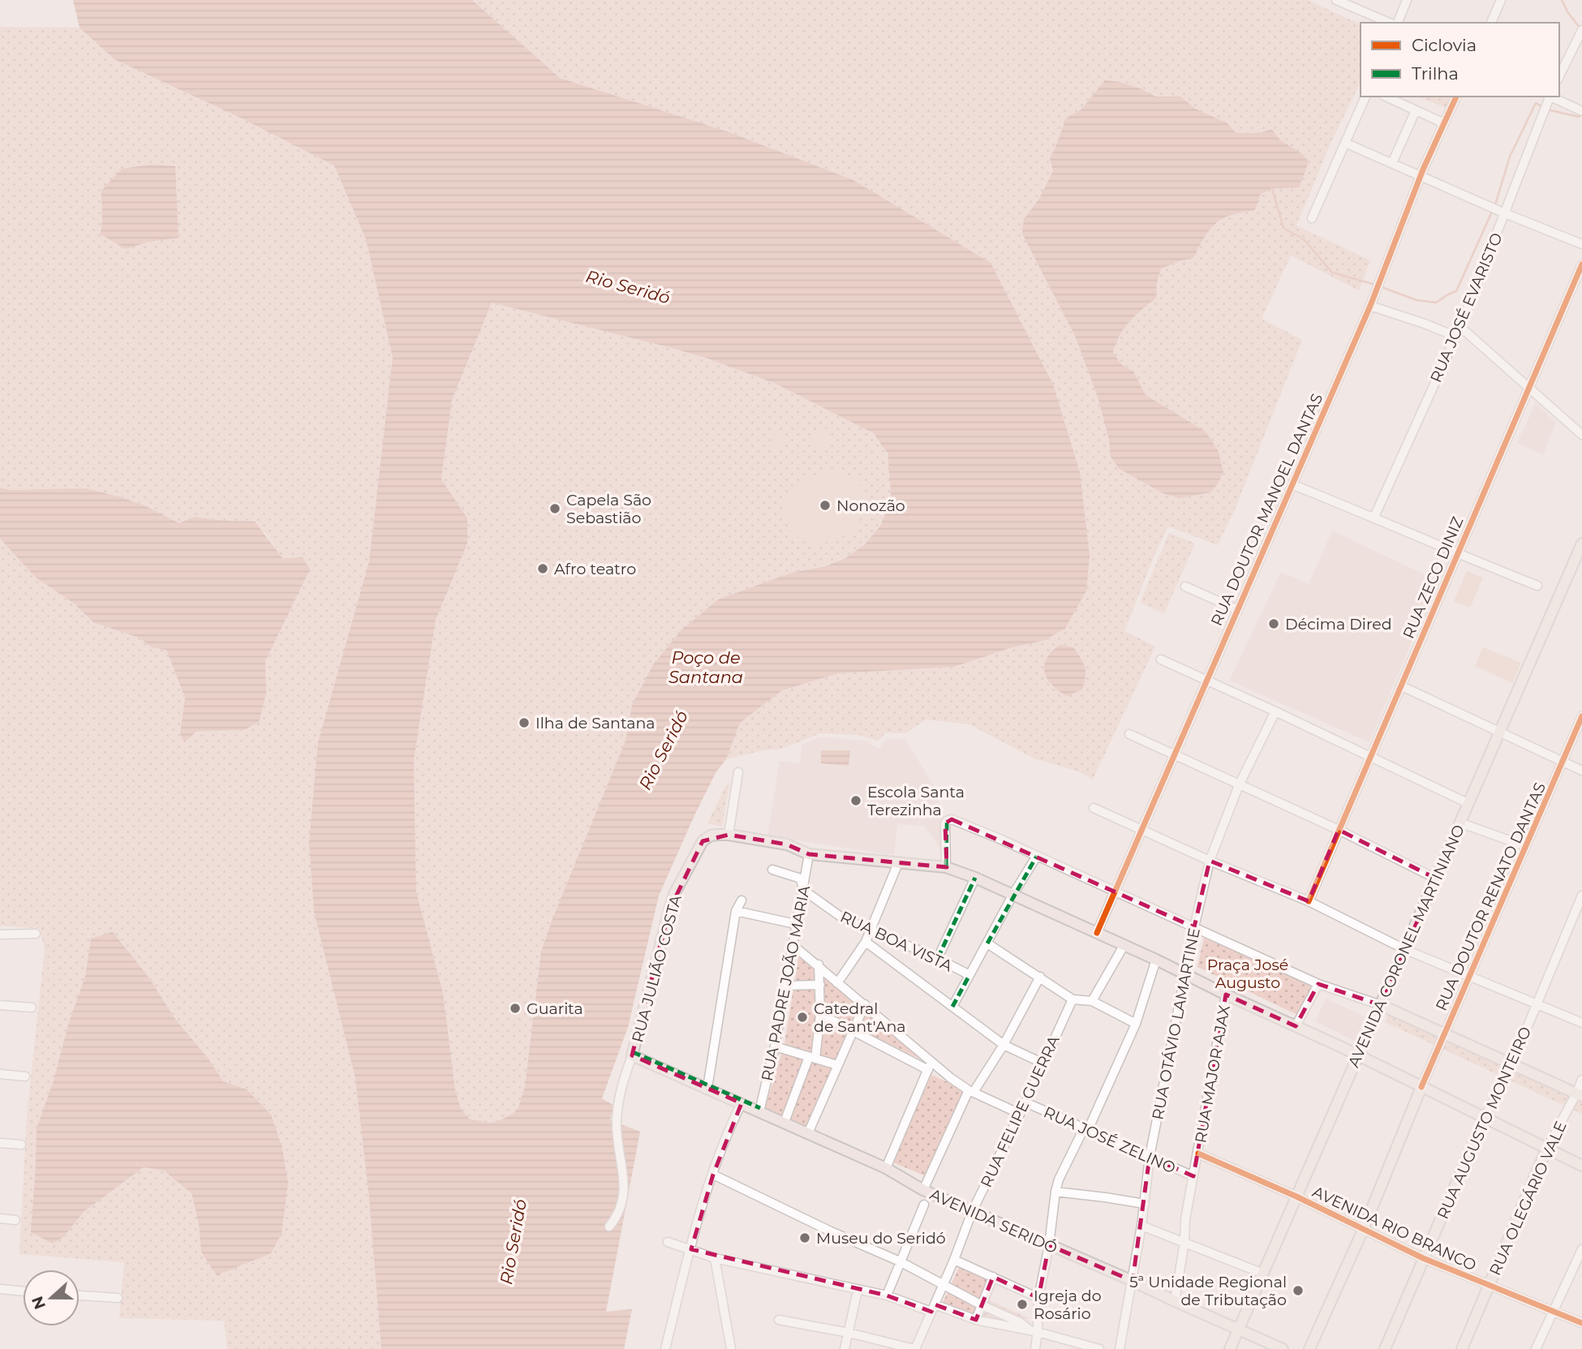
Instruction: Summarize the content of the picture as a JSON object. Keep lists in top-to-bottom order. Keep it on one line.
{"streets":{"main road":["RUA DOUTOR RENATO DANTAS","AVENIDA CORONEL MARTINIANO","RUA JULIÃO COSTA","RUA AUGUSTO MONTEIRO","RUA OLEGÁRIO VALE","AVENIDA SERIDÓ"],"street":["RUA JOSÉ EVARISTO","RUA DOUTOR MANOEL DANTAS","RUA ZECO DINIZ","RUA BOA VISTA","RUA PADRE JOÃO MARIA","RUA OTÁVIO LAMARTINE","RUA MAJOR AJAX","RUA FELIPE GUERRA","RUA JOSÉ ZELINO","AVENIDA RIO BRANCO"]},"crossings":[["RUA DOUTOR RENATO DANTAS","AVENIDA RIO BRANCO"],["RUA BOA VISTA","RUA PADRE JOÃO MARIA"],["AVENIDA CORONEL MARTINIANO","AVENIDA SERIDÓ"],["AVENIDA CORONEL MARTINIANO","AVENIDA RIO BRANCO"],["RUA JULIÃO COSTA","AVENIDA SERIDÓ"],["RUA PADRE JOÃO MARIA","AVENIDA SERIDÓ"],["RUA OTÁVIO LAMARTINE","RUA JOSÉ ZELINO"],["RUA OTÁVIO LAMARTINE","AVENIDA SERIDÓ"],["RUA MAJOR AJAX","RUA JOSÉ ZELINO"],["RUA MAJOR AJAX","AVENIDA SERIDÓ"],["RUA MAJOR AJAX","AVENIDA RIO BRANCO"],["RUA FELIPE GUERRA","RUA JOSÉ ZELINO"],["RUA FELIPE GUERRA","AVENIDA SERIDÓ"],["RUA AUGUSTO MONTEIRO","AVENIDA RIO BRANCO"],["RUA OLEGÁRIO VALE","AVENIDA RIO BRANCO"]],"water":["Rio Seridó","Poço de Santana"],"parks":["Praça José Augusto"],"places":["Nonozão","Capela São Sebastião","Afro teatro","Décima Dired","Ilha de Santana","Escola Santa Terezinha","Guarita","Catedral de Sant'Ana","Museu do Seridó","5ª Unidade Regional de Tributação","Igreja do Rosário"],"legend":["Ciclovia","Trilha"],"north":"left"}
